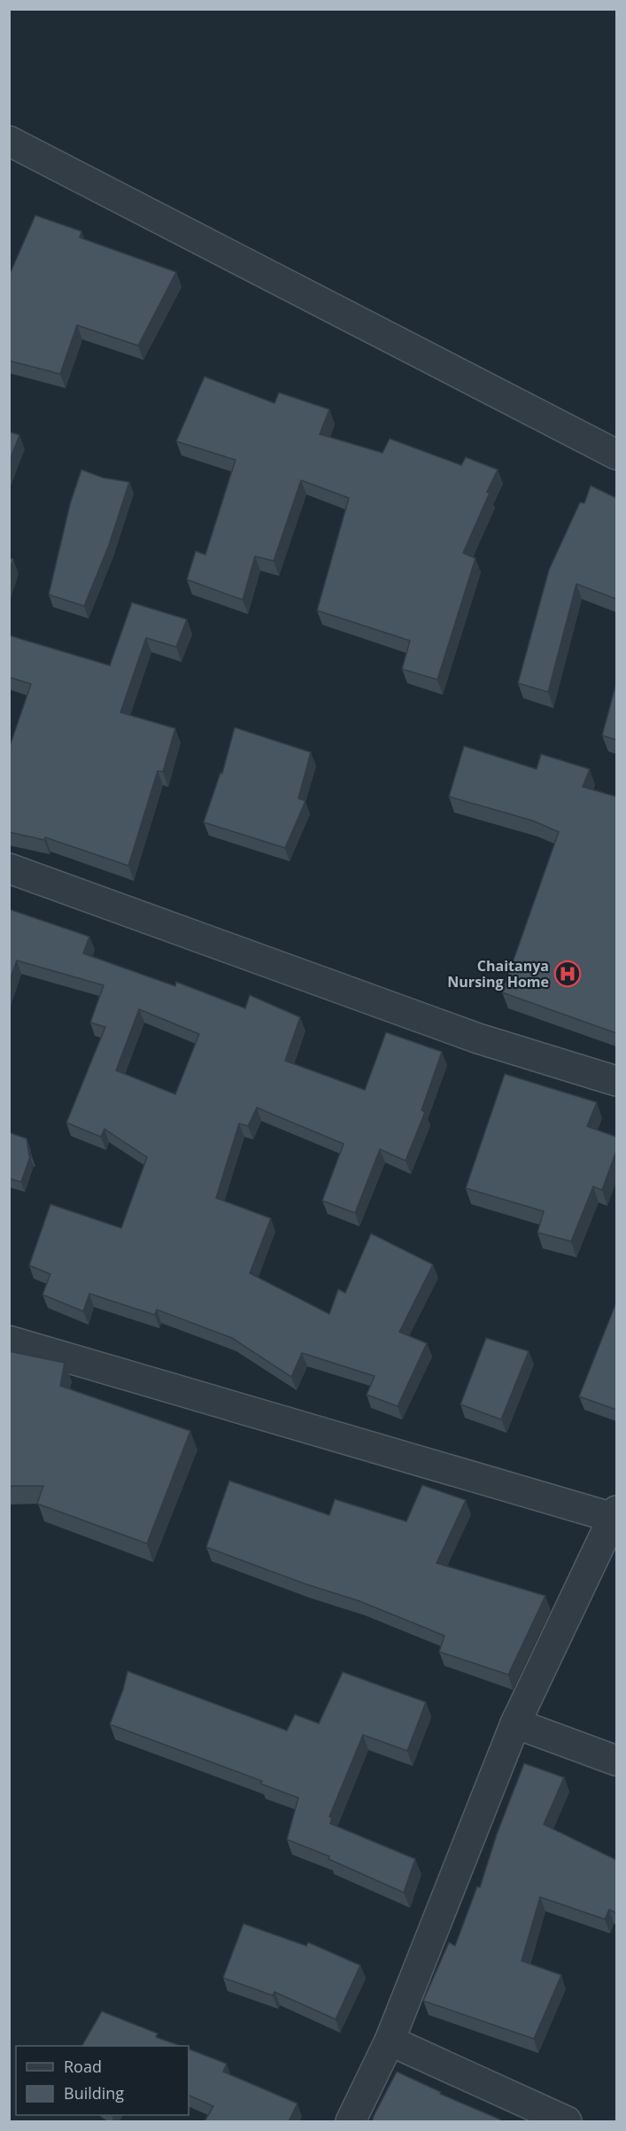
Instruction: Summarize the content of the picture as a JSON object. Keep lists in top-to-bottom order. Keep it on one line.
{"places":{"hospital":["Chaitanya Nursing Home"]},"legend":["Road","Building"]}
